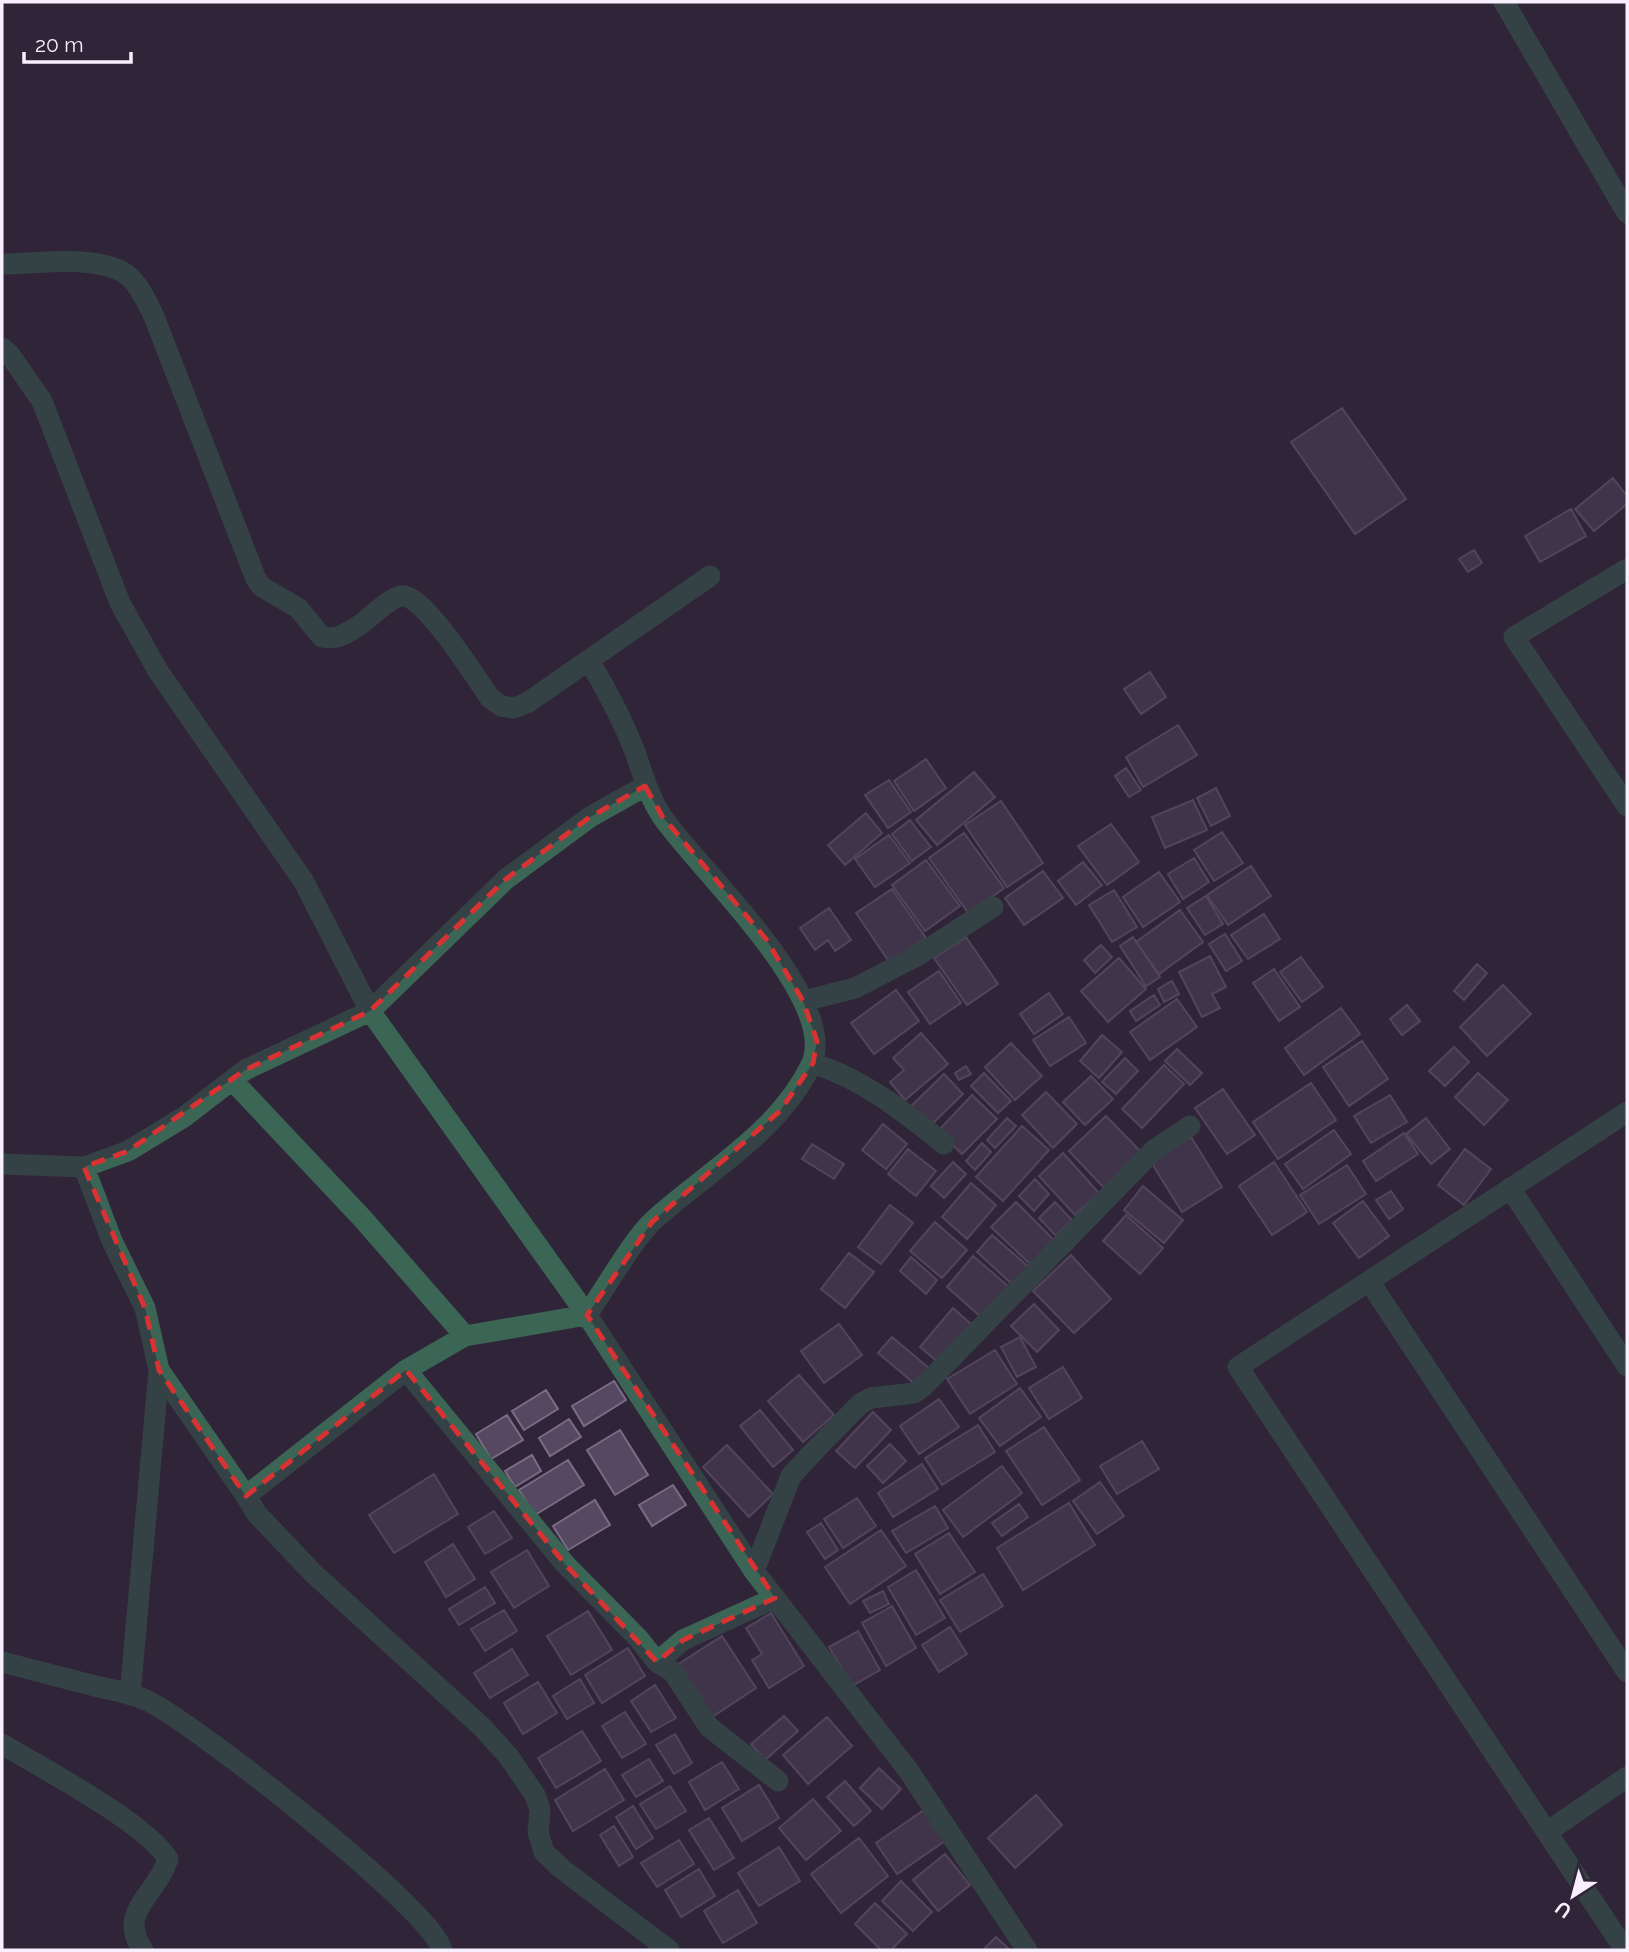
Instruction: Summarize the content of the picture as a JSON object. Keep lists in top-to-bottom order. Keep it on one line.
{"scale_bar":"20 m","north":"bottom left"}
